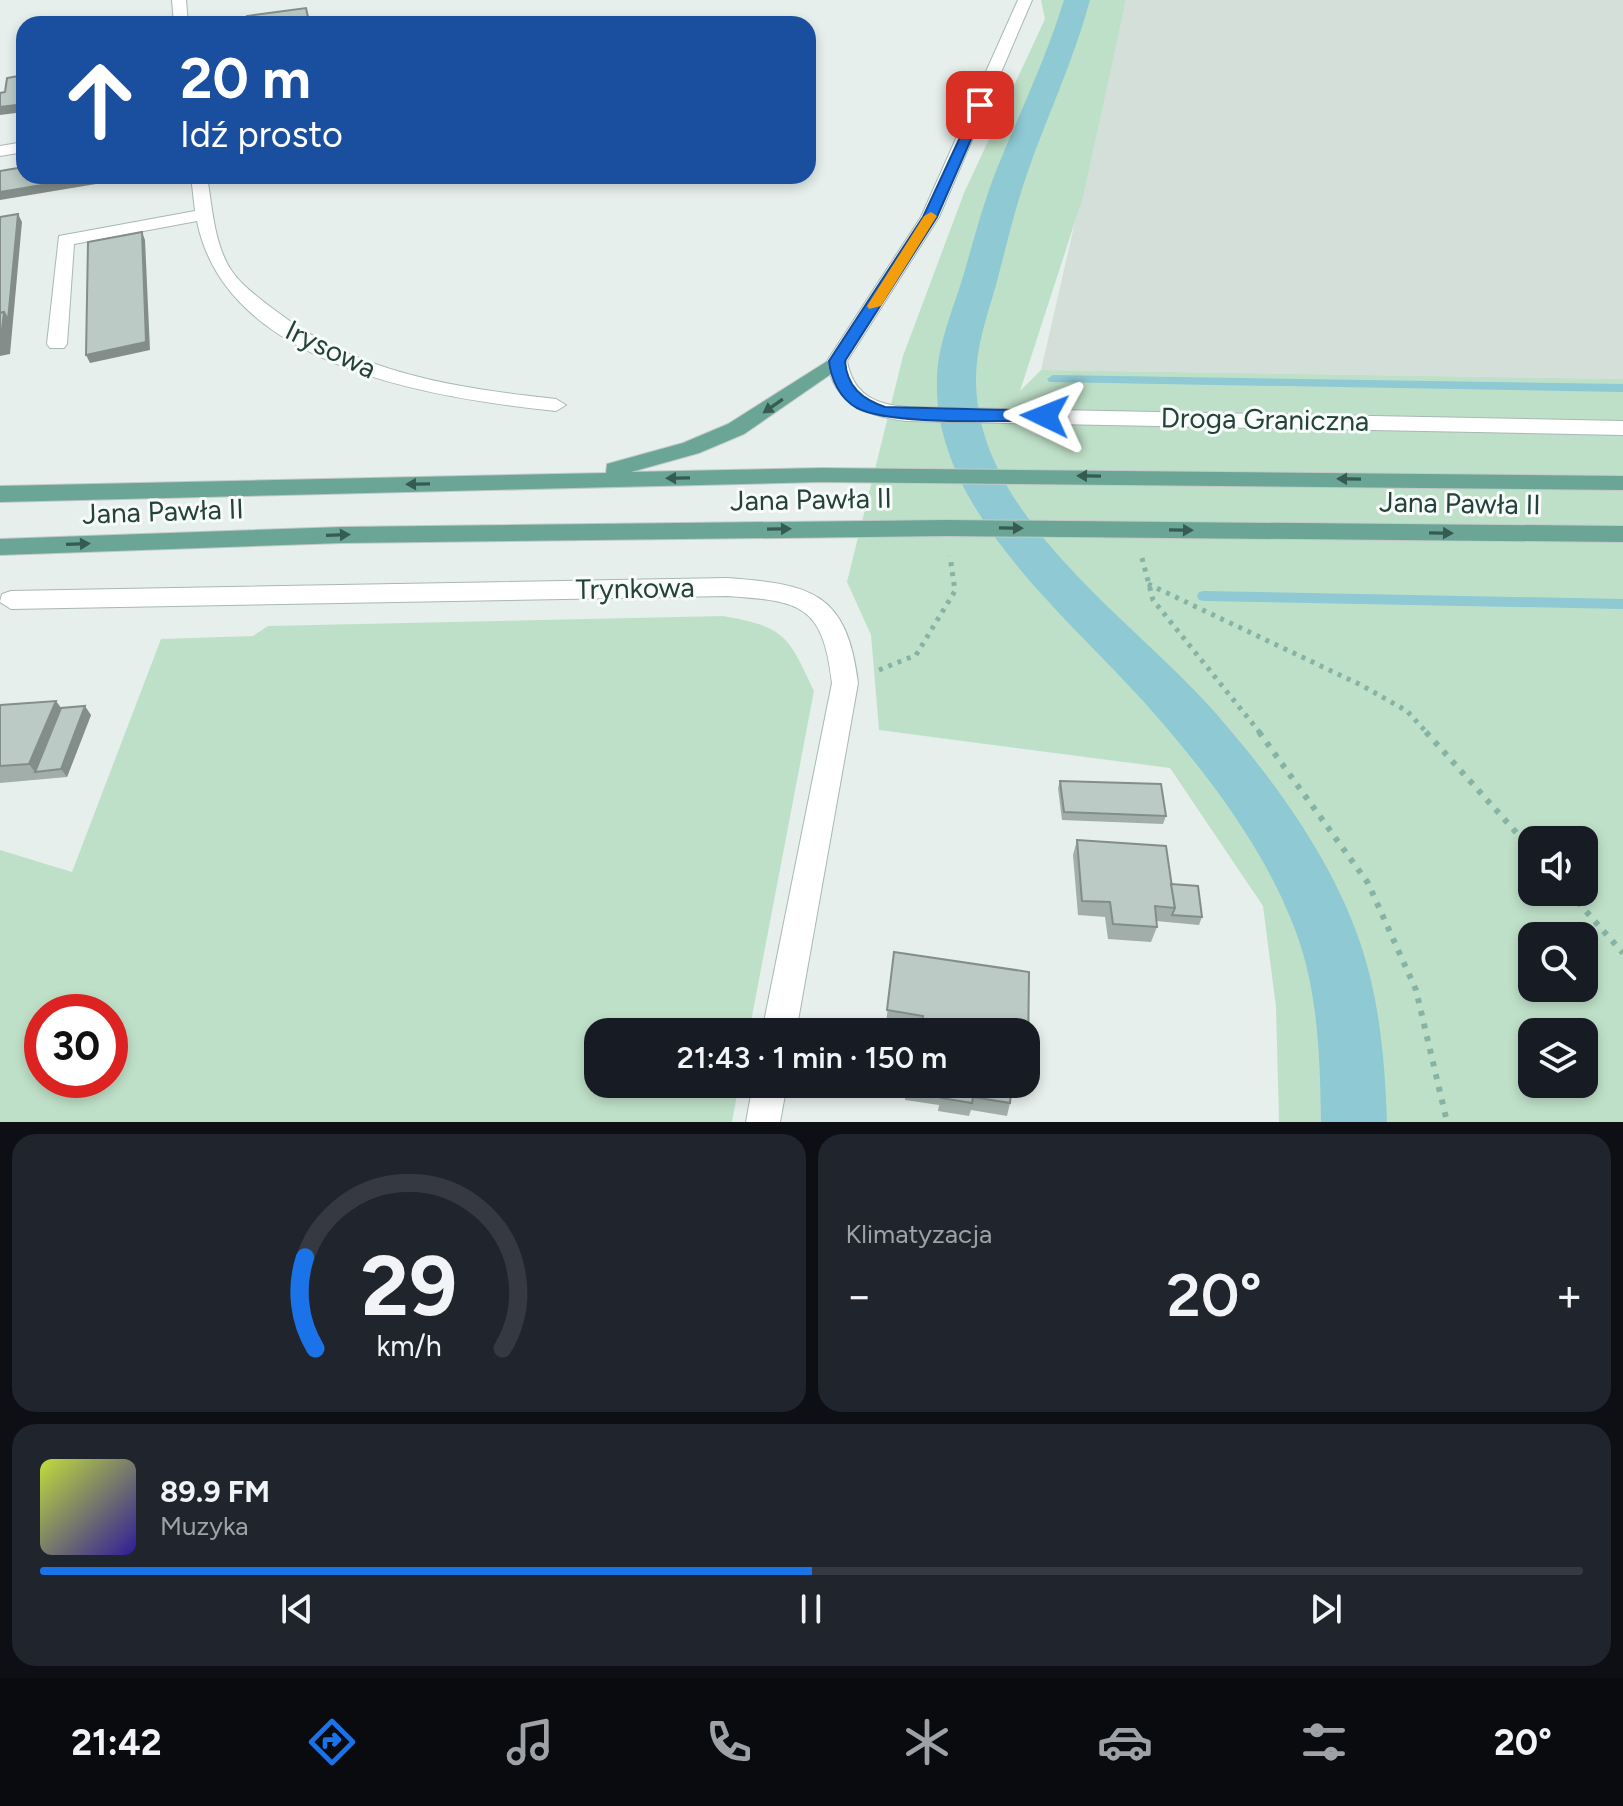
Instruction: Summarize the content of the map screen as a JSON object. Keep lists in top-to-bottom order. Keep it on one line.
{"streets":{"main road":["Jana Pawła II"],"street":["Irysowa","Droga Graniczna","Trynkowa"]},"page":{"turn":["20 m","Idź prosto"],"limit":"30","trip":"21:43 · 1 min · 150 m","tile":"Klimatyzacja","heat":["−","20°","+"],"song":["89.9 FM","Muzyka"],"tabs":["21:42","20°"],"gauge":["29","km/h"]}}
